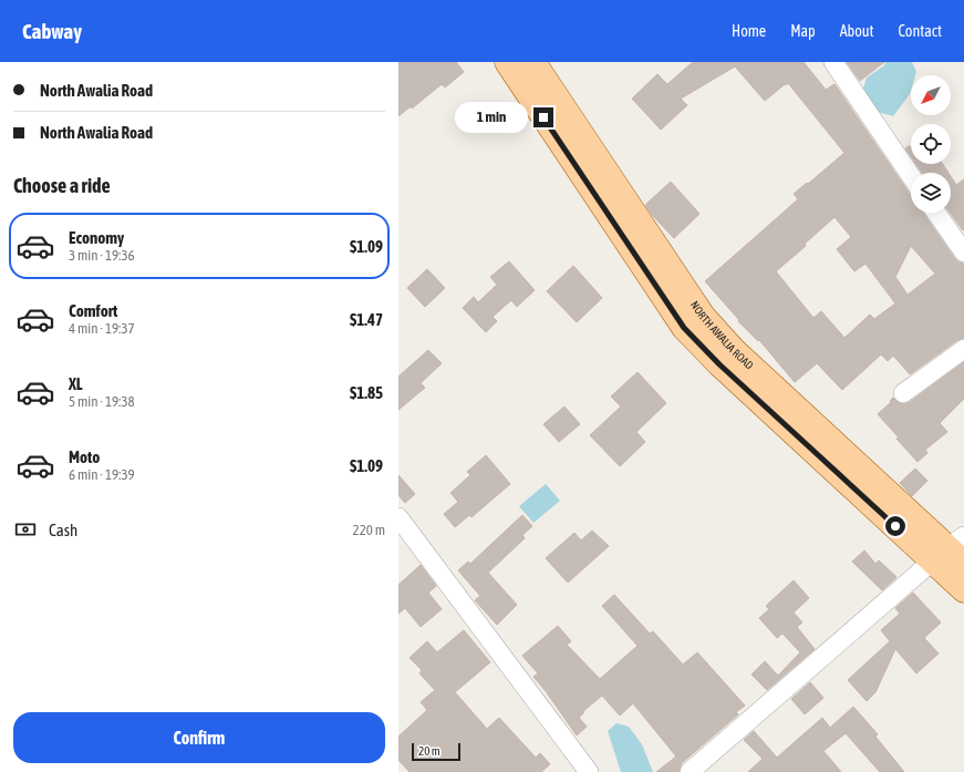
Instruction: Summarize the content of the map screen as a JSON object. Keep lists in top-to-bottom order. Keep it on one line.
{"streets":{"main road":["NORTH AWALIA ROAD"]},"scale_bar":"20 m","north":"bottom left","page":{"header":"Cabway","nav":["Home","Map","About","Contact"],"banner":["North Awalia Road","North Awalia Road"],"bubble":"1 min","heading":"Choose a ride","list":[{"name":"Economy","note":"3 min · 19:36","value":"$1.09"},{"name":"Comfort","note":"4 min · 19:37","value":"$1.47"},{"name":"XL","note":"5 min · 19:38","value":"$1.85"},{"name":"Moto","note":"6 min · 19:39","value":"$1.09"}],"pay":["Cash","220 m"],"buttons":"Confirm","scale":"20 m"}}
